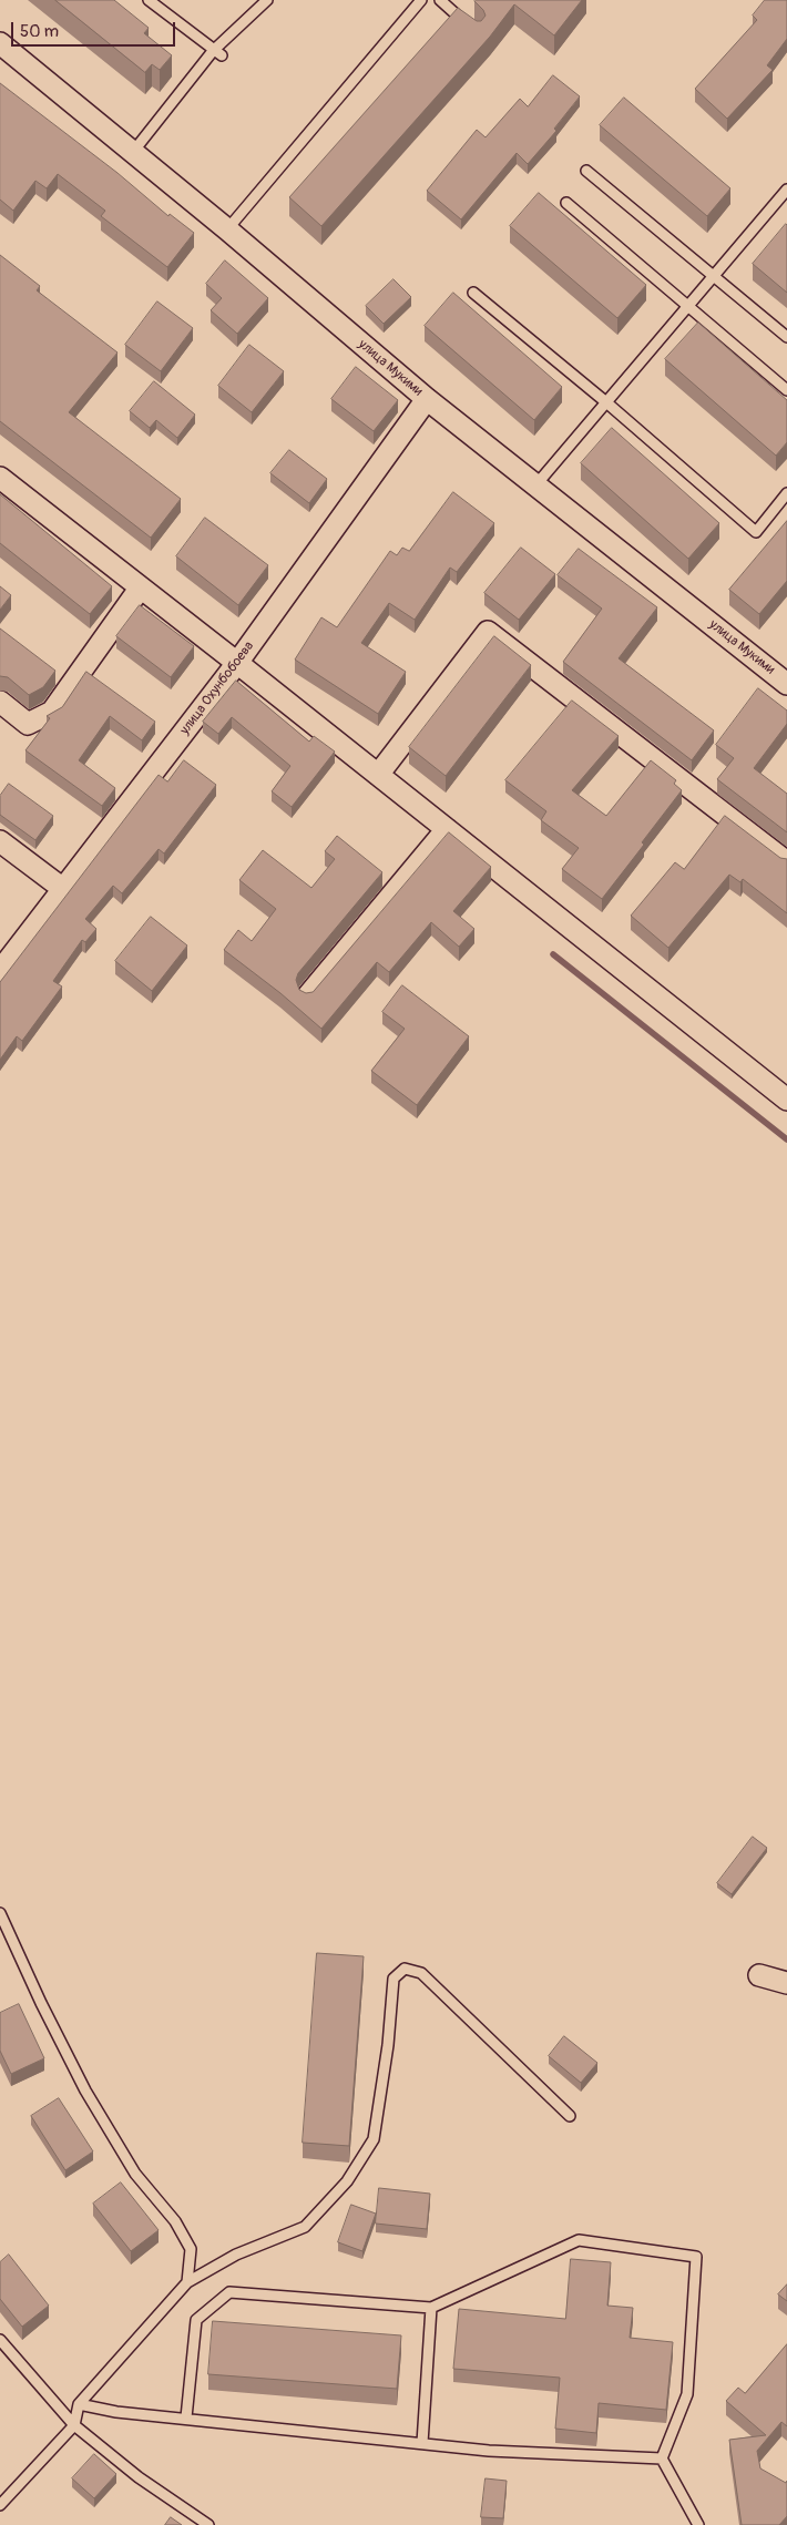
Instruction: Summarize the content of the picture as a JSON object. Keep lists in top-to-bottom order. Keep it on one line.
{"streets":{"street":["улица Мукими","улица Охунбобоева"]},"crossings":[["улица Мукими","улица Охунбобоева"]],"scale_bar":"50 m"}
